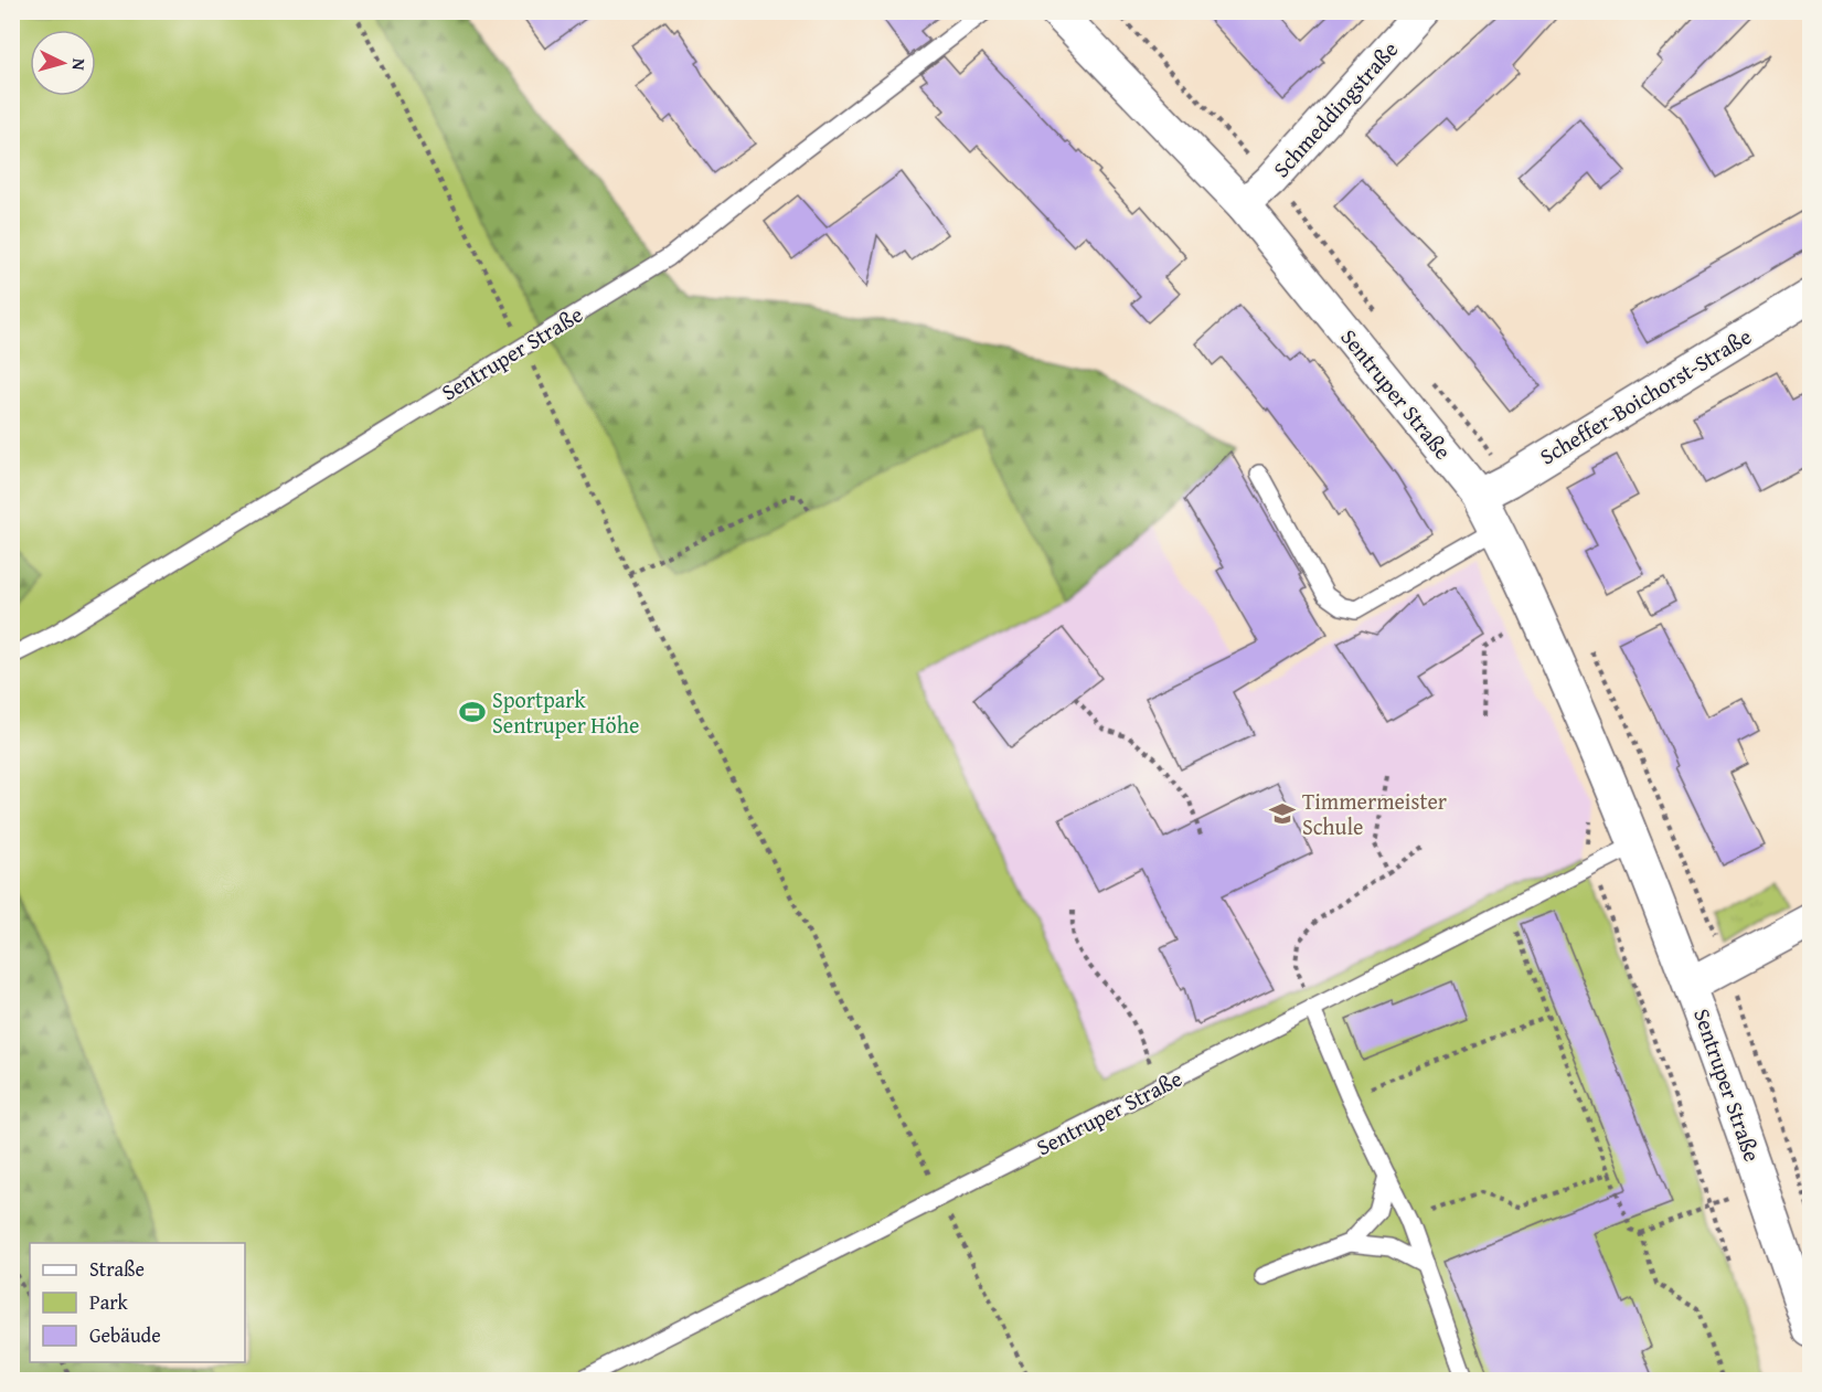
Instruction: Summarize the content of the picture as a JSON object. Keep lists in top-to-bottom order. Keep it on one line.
{"streets":{"street":["Schmeddingstraße","Sentruper Straße","Scheffer-Boichorst-Straße"]},"crossings":[["Schmeddingstraße","Sentruper Straße"],["Sentruper Straße","Scheffer-Boichorst-Straße"]],"places":{"sports":["Sportpark Sentruper Höhe"],"school or university":["Timmermeister Schule"]},"legend":["Straße","Park","Gebäude"],"north":"right"}
